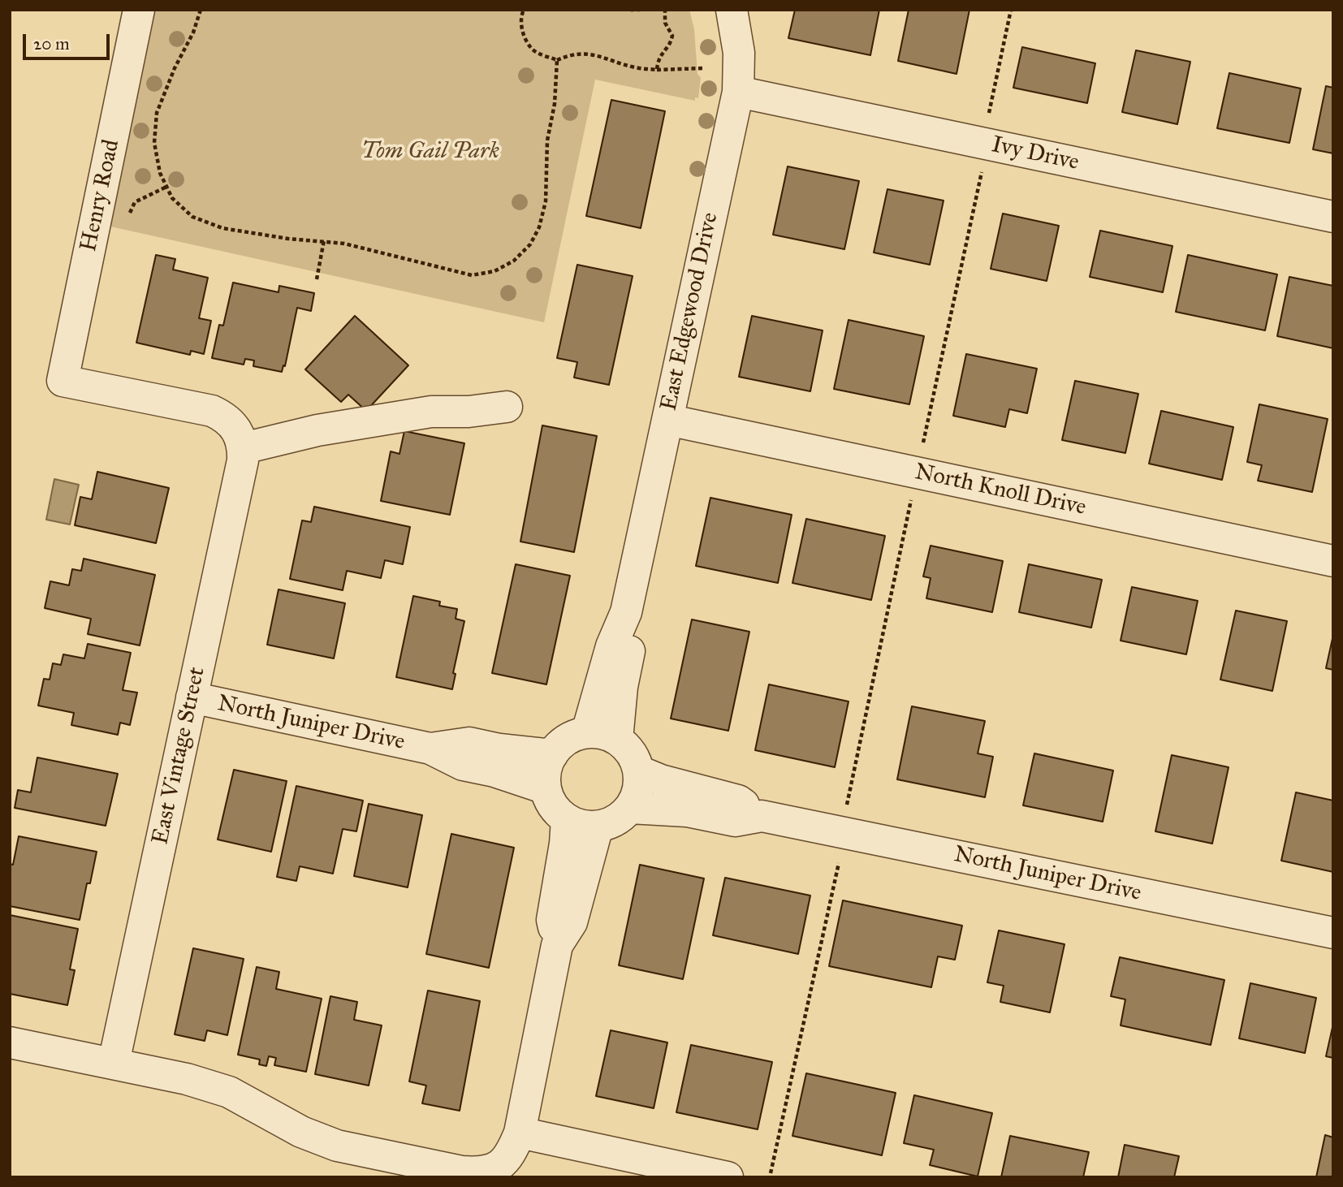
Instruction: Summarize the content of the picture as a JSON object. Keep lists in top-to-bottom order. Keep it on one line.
{"streets":{"street":["Ivy Drive","Henry Road","East Edgewood Drive","North Knoll Drive","North Juniper Drive","East Vintage Street"]},"crossings":[["Ivy Drive","East Edgewood Drive"],["Henry Road","East Vintage Street"],["East Edgewood Drive","North Knoll Drive"],["East Edgewood Drive","North Juniper Drive"],["North Juniper Drive","East Vintage Street"]],"parks":["Tom Gail Park"],"scale_bar":"20 m"}
